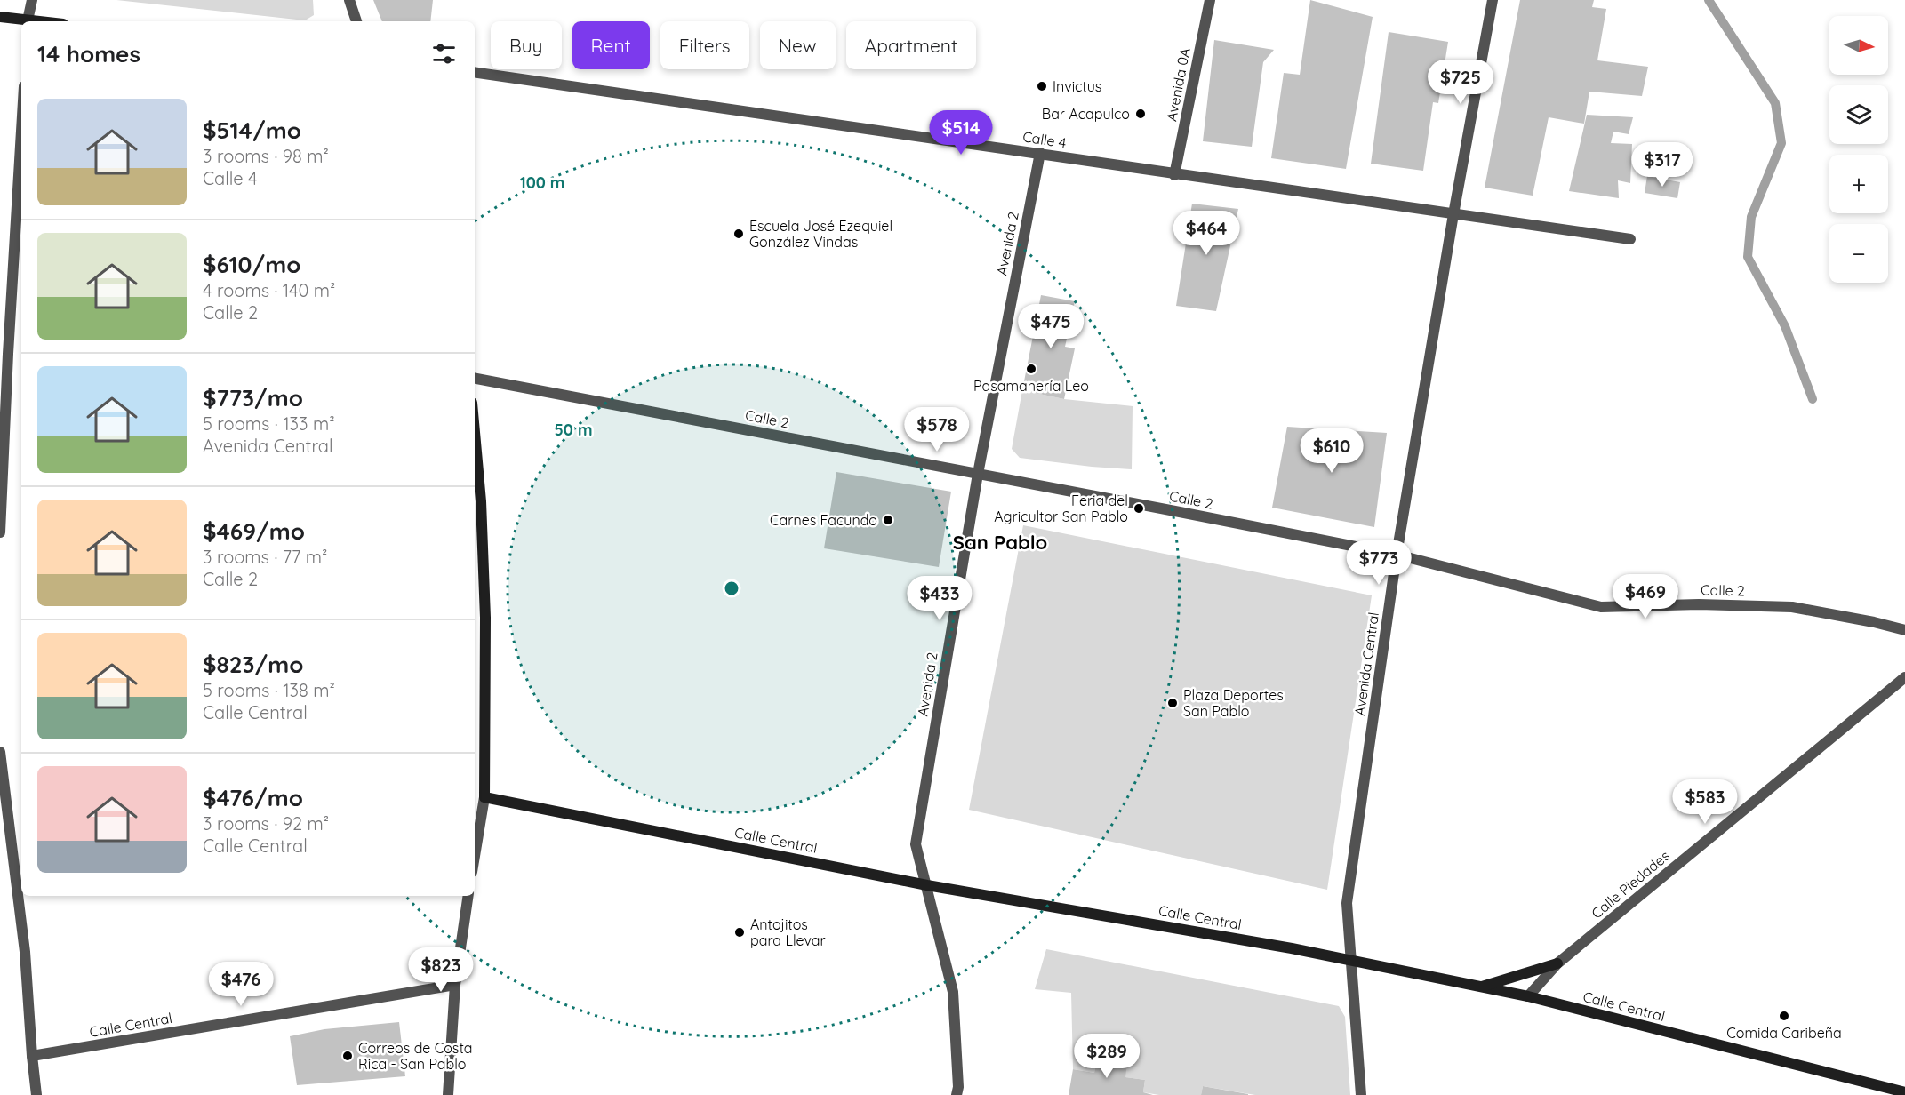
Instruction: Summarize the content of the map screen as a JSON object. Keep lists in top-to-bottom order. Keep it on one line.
{"streets":{"main road":["Calle Central"],"street":["Avenida 0A","Calle 4","Avenida 2","Calle 2","Avenida Central","Calle Piedades"]},"crossings":[["Avenida 0A","Calle 4"],["Calle 4","Avenida 2"],["Calle 4","Avenida Central"],["Avenida 2","Calle 2"],["Avenida 2","Calle Central"],["Calle 2","Avenida Central"],["Avenida Central","Calle Central"],["Calle Central","Calle Piedades"]],"districts":["San Pablo"],"places":["Invictus","Bar Acapulco","Escuela José Ezequiel González Vindas","Pasamanería Leo","Feria del Agricultor San Pablo","Carnes Facundo","Plaza Deportes San Pablo","Antojitos para Llevar","Comida Caribeña","Correos de Costa Rica - San Pablo"],"north":"right","page":{"map_buttons":["+","−"],"chip":["Buy","Rent","Filters","New","Apartment"],"heading":"14 homes","price":["$725","$514","$317","$464","$475","$578","$610","$773","$469","$433","$583","$823","$476","$289"],"list":[{"name":"$514/mo","note":"3 rooms · 98 m² · Calle 4"},{"name":"$610/mo","note":"4 rooms · 140 m² · Calle 2"},{"name":"$773/mo","note":"5 rooms · 133 m² · Avenida Central"},{"name":"$469/mo","note":"3 rooms · 77 m² · Calle 2"},{"name":"$823/mo","note":"5 rooms · 138 m² · Calle Central"},{"name":"$476/mo","note":"3 rooms · 92 m² · Calle Central"}]},"rings":["100 m","50 m"]}
